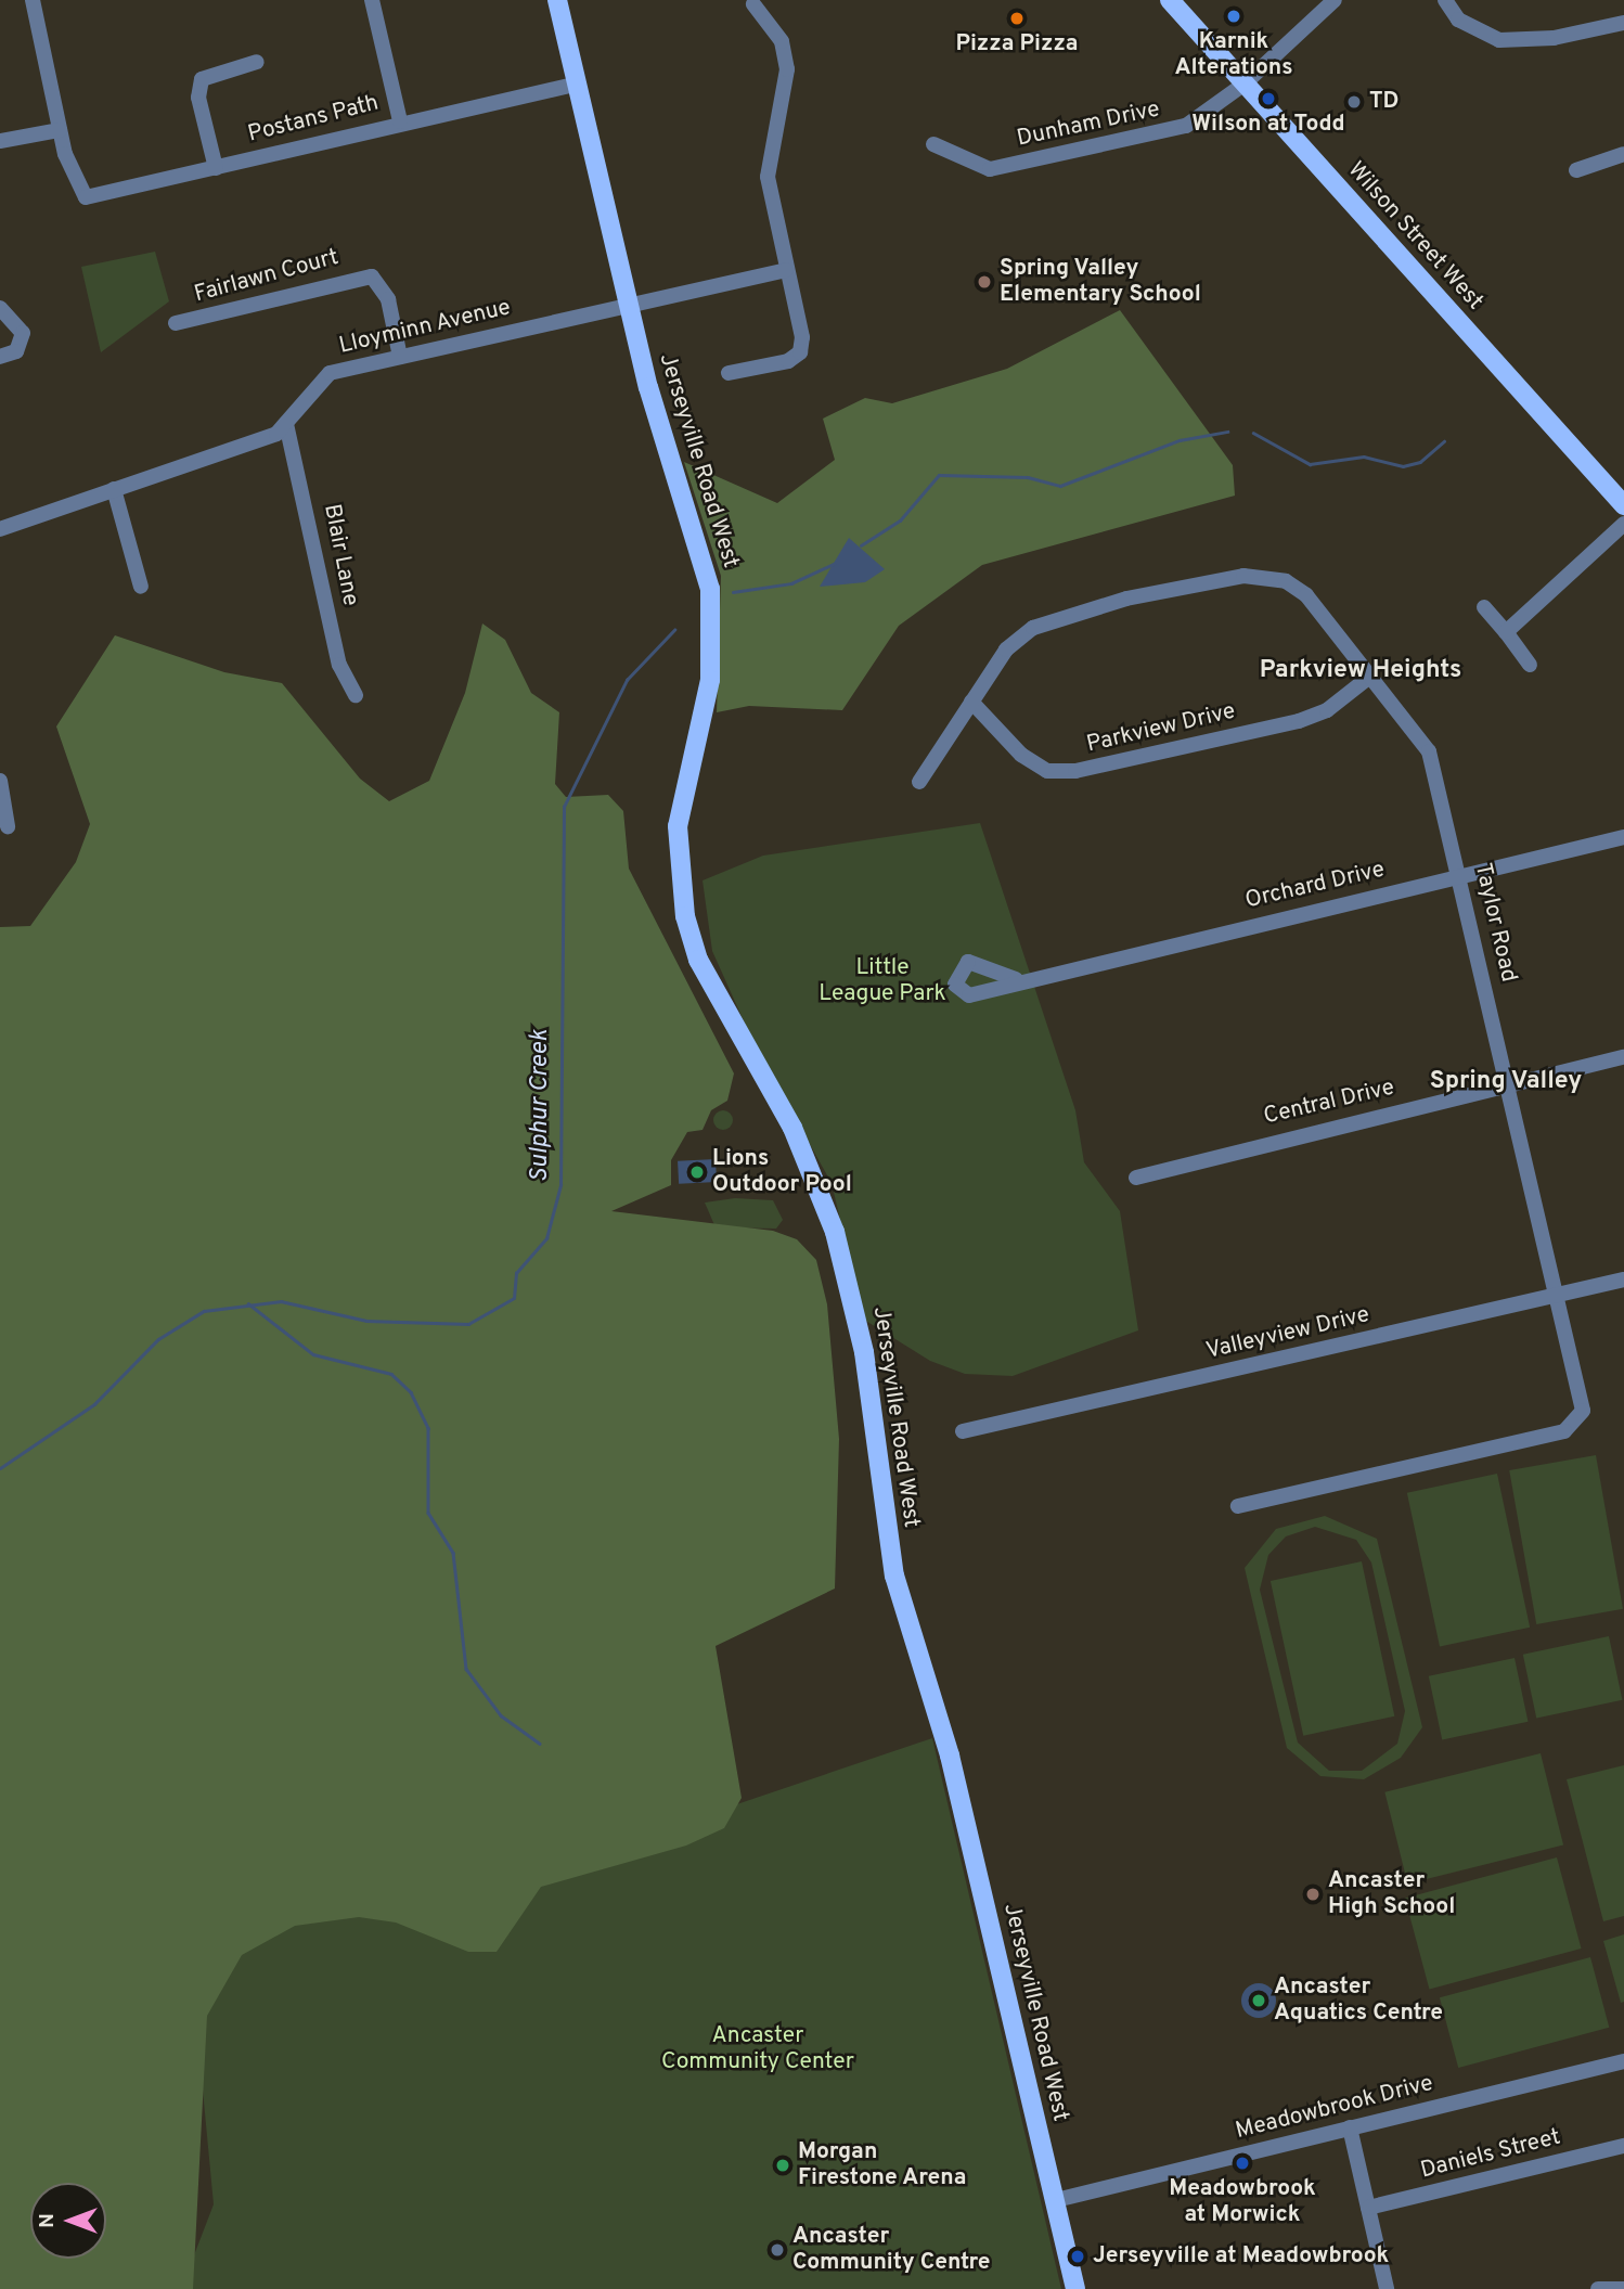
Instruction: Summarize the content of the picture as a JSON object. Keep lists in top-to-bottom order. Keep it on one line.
{"streets":{"main road":["Wilson Street West","Jerseyville Road West"],"street":["Postans Path","Dunham Drive","Fairlawn Court","Lloyminn Avenue","Blair Lane","Parkview Drive","Orchard Drive","Taylor Road","Central Drive","Valleyview Drive","Meadowbrook Drive","Daniels Street"]},"crossings":[["Postans Path","Jerseyville Road West"],["Dunham Drive","Wilson Street West"],["Fairlawn Court","Lloyminn Avenue"],["Lloyminn Avenue","Jerseyville Road West"],["Lloyminn Avenue","Blair Lane"],["Jerseyville Road West","Meadowbrook Drive"],["Parkview Drive","Taylor Road"],["Orchard Drive","Taylor Road"],["Taylor Road","Central Drive"],["Taylor Road","Valleyview Drive"]],"districts":["Parkview Heights","Spring Valley"],"water":["Sulphur Creek"],"parks":["Little League Park","Ancaster Community Center"],"places":["Karnik Alterations","Pizza Pizza","Wilson at Todd","TD","Spring Valley Elementary School","Lions Outdoor Pool","Ancaster High School","Ancaster Aquatics Centre","Meadowbrook at Morwick","Morgan Firestone Arena","Ancaster Community Centre","Jerseyville at Meadowbrook"],"north":"left"}
